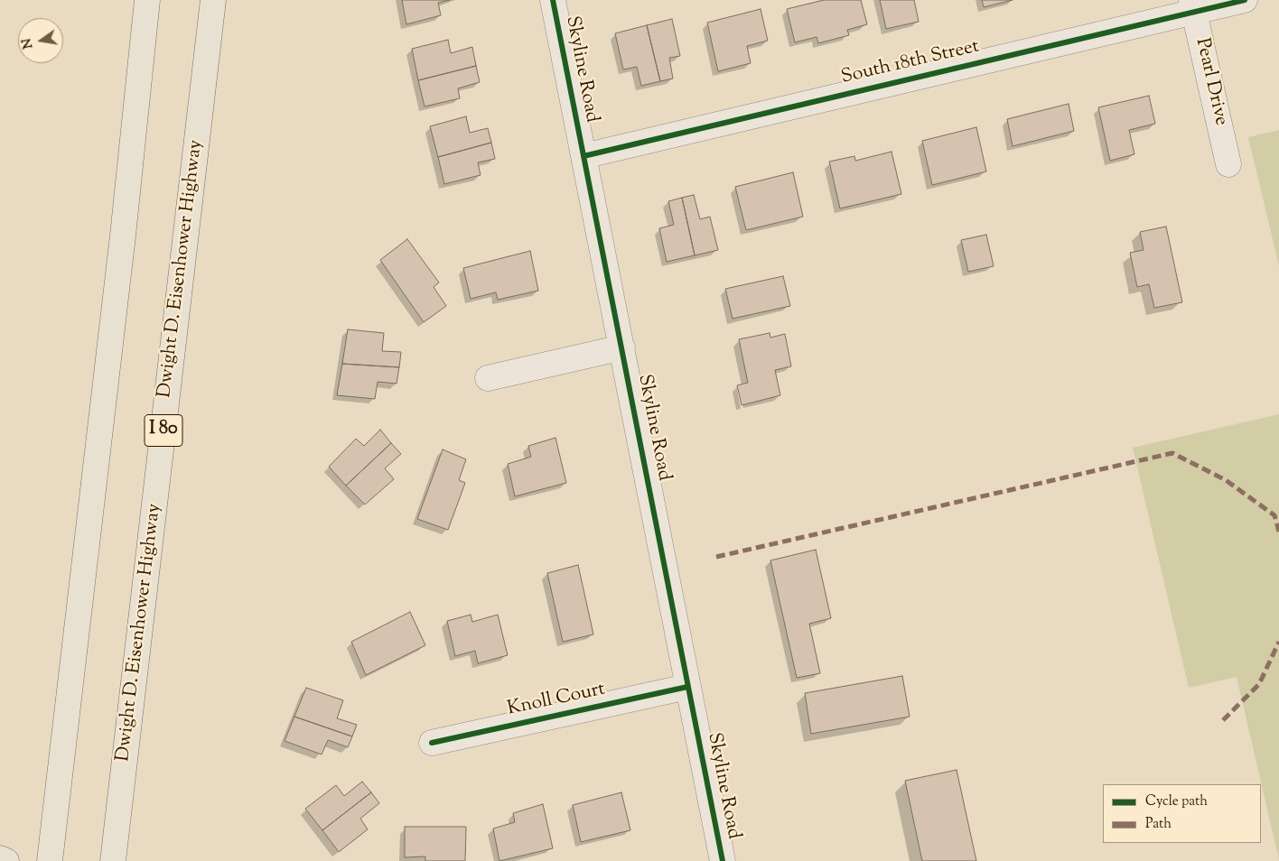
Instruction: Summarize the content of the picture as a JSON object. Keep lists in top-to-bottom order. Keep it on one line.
{"streets":{"main road":["Dwight D. Eisenhower Highway","I 80"],"street":["South 18th Street","Skyline Road","Pearl Drive","Knoll Court"]},"crossings":[["South 18th Street","Skyline Road"],["South 18th Street","Pearl Drive"],["Skyline Road","Knoll Court"]],"legend":["Cycle path","Path"],"north":"left"}
